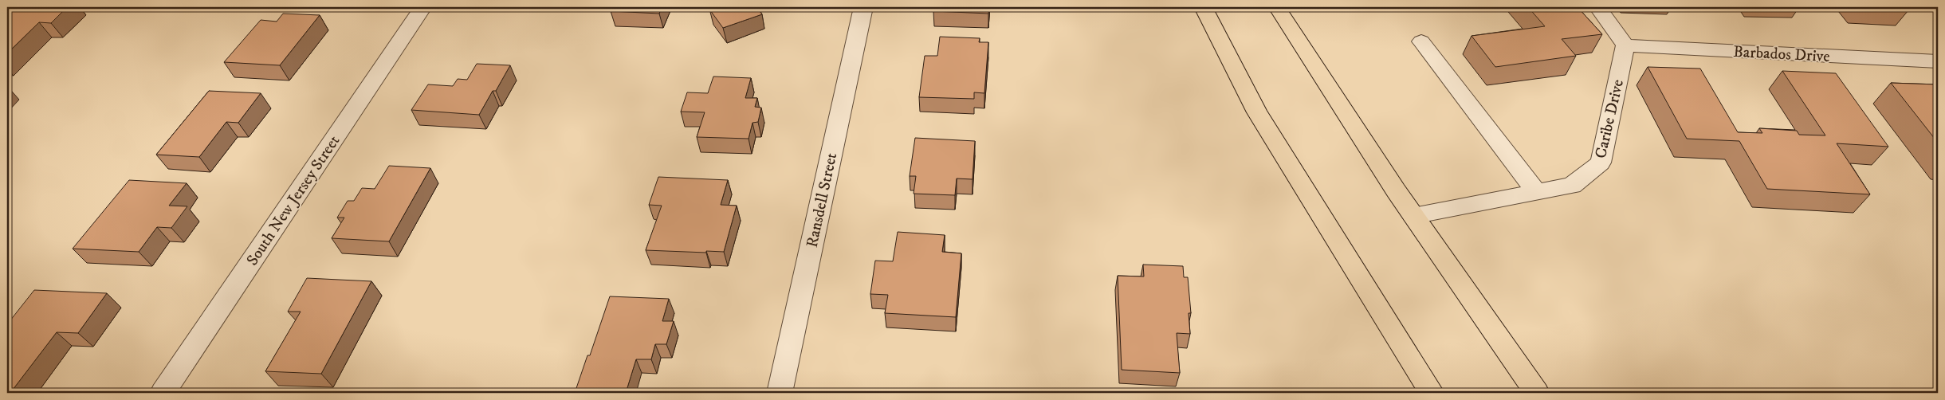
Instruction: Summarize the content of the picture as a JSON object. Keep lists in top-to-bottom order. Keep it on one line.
{"streets":{"street":["Barbados Drive","Caribe Drive","South New Jersey Street","Ransdell Street"]},"crossings":[["Barbados Drive","Caribe Drive"]]}
